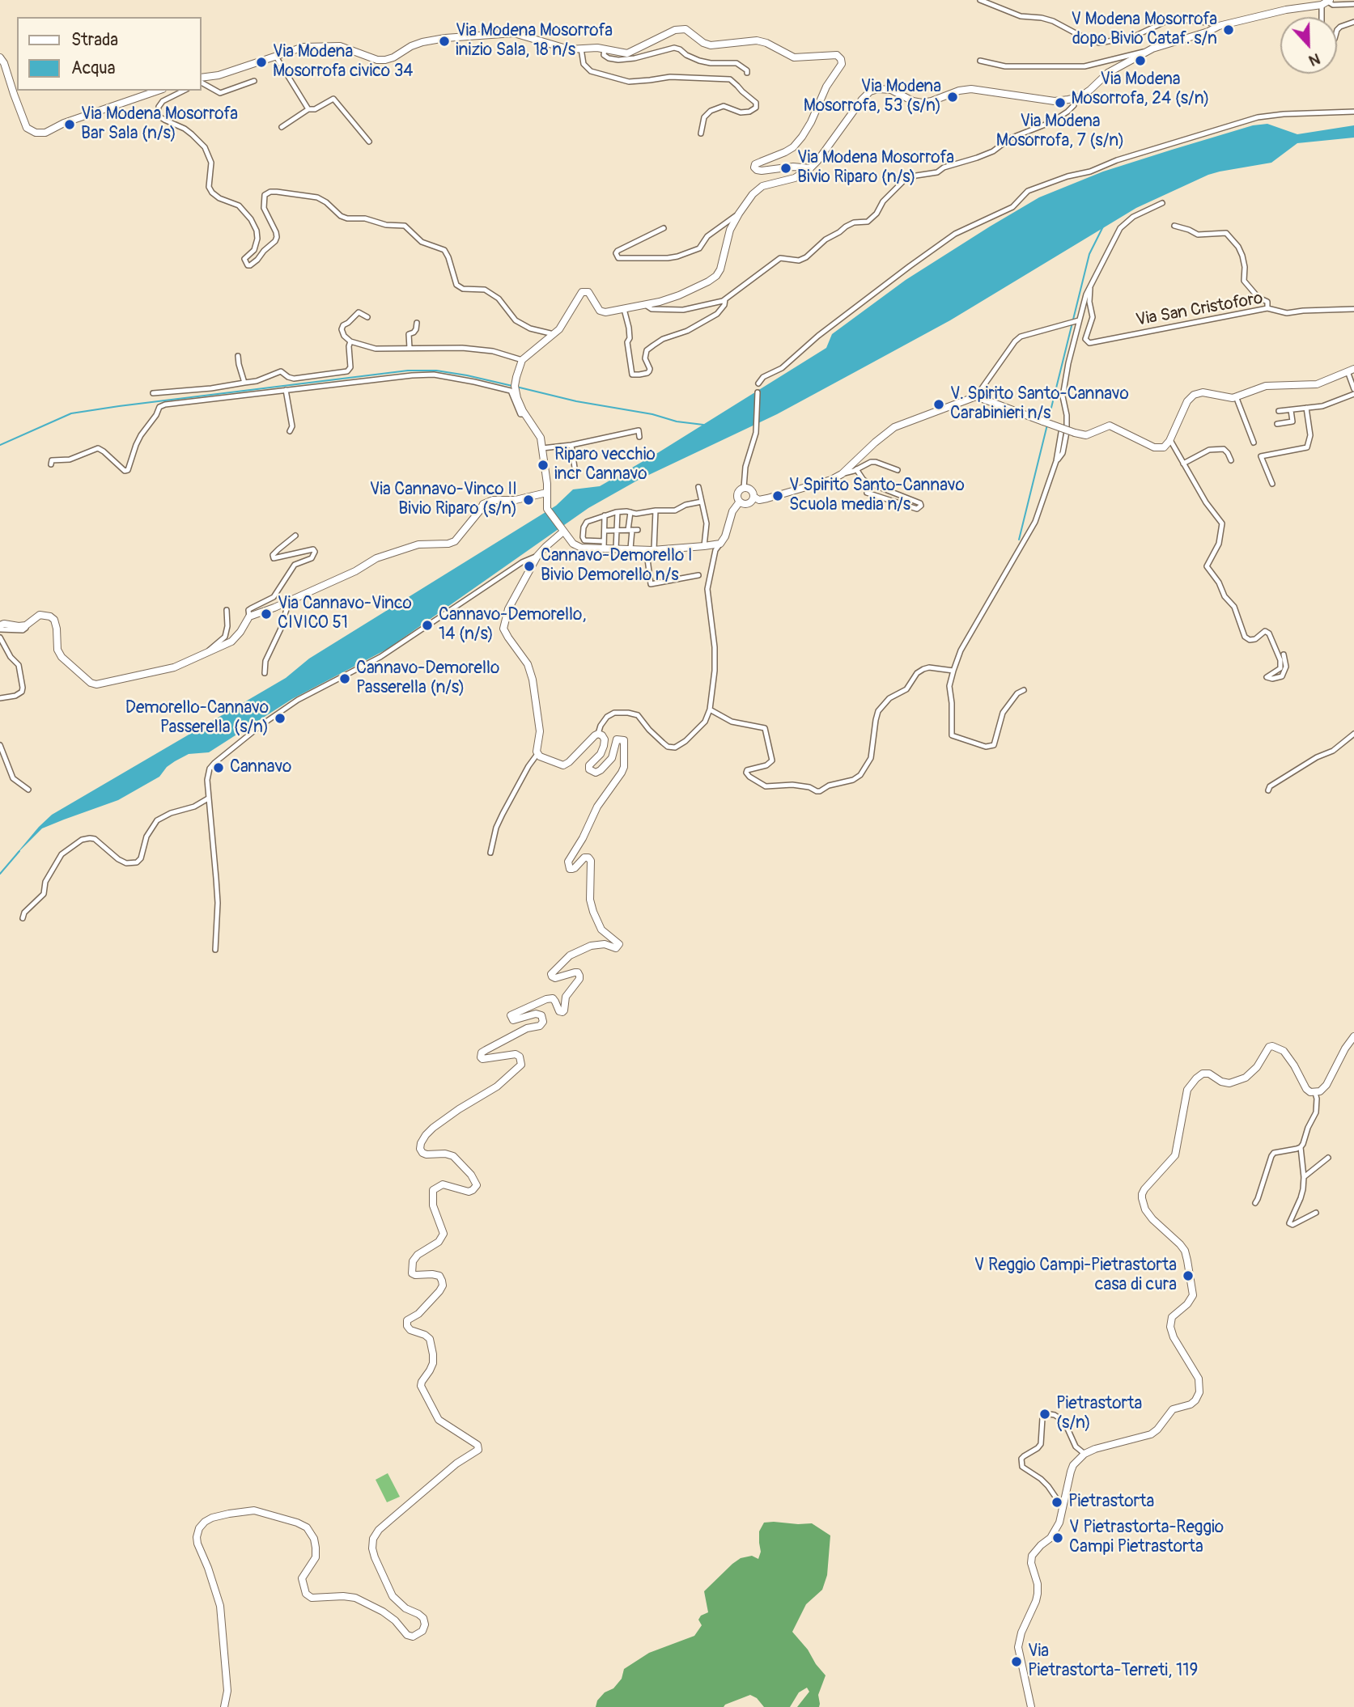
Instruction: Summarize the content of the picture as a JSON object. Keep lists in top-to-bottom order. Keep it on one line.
{"streets":{"street":["Via San Cristoforo"]},"places":["V Modena Mosorrofa dopo Bivio Cataf. s/n","Via Modena Mosorrofa inizio Sala, 18 n/s","Via Modena Mosorrofa, 24 (s/n)","Via Modena Mosorrofa civico 34","Via Modena Mosorrofa, 53 (s/n)","Via Modena Mosorrofa, 7 (s/n)","Via Modena Mosorrofa Bar Sala (n/s)","Via Modena Mosorrofa Bivio Riparo (n/s)","V. Spirito Santo-Cannavo Carabinieri n/s","Riparo vecchio incr Cannavo","V Spirito Santo-Cannavo Scuola media n/s","Via Cannavo-Vinco II Bivio Riparo (s/n)","Cannavo-Demorello I Bivio Demorello n/s","Via Cannavo-Vinco CIVICO 51","Cannavo-Demorello, 14 (n/s)","Cannavo-Demorello Passerella (n/s)","Demorello-Cannavo Passerella (s/n)","Cannavo","V Reggio Campi-Pietrastorta casa di cura","Pietrastorta (s/n)","Pietrastorta","V Pietrastorta-Reggio Campi Pietrastorta","Via Pietrastorta-Terreti, 119"],"legend":["Strada","Acqua"],"north":"bottom"}
